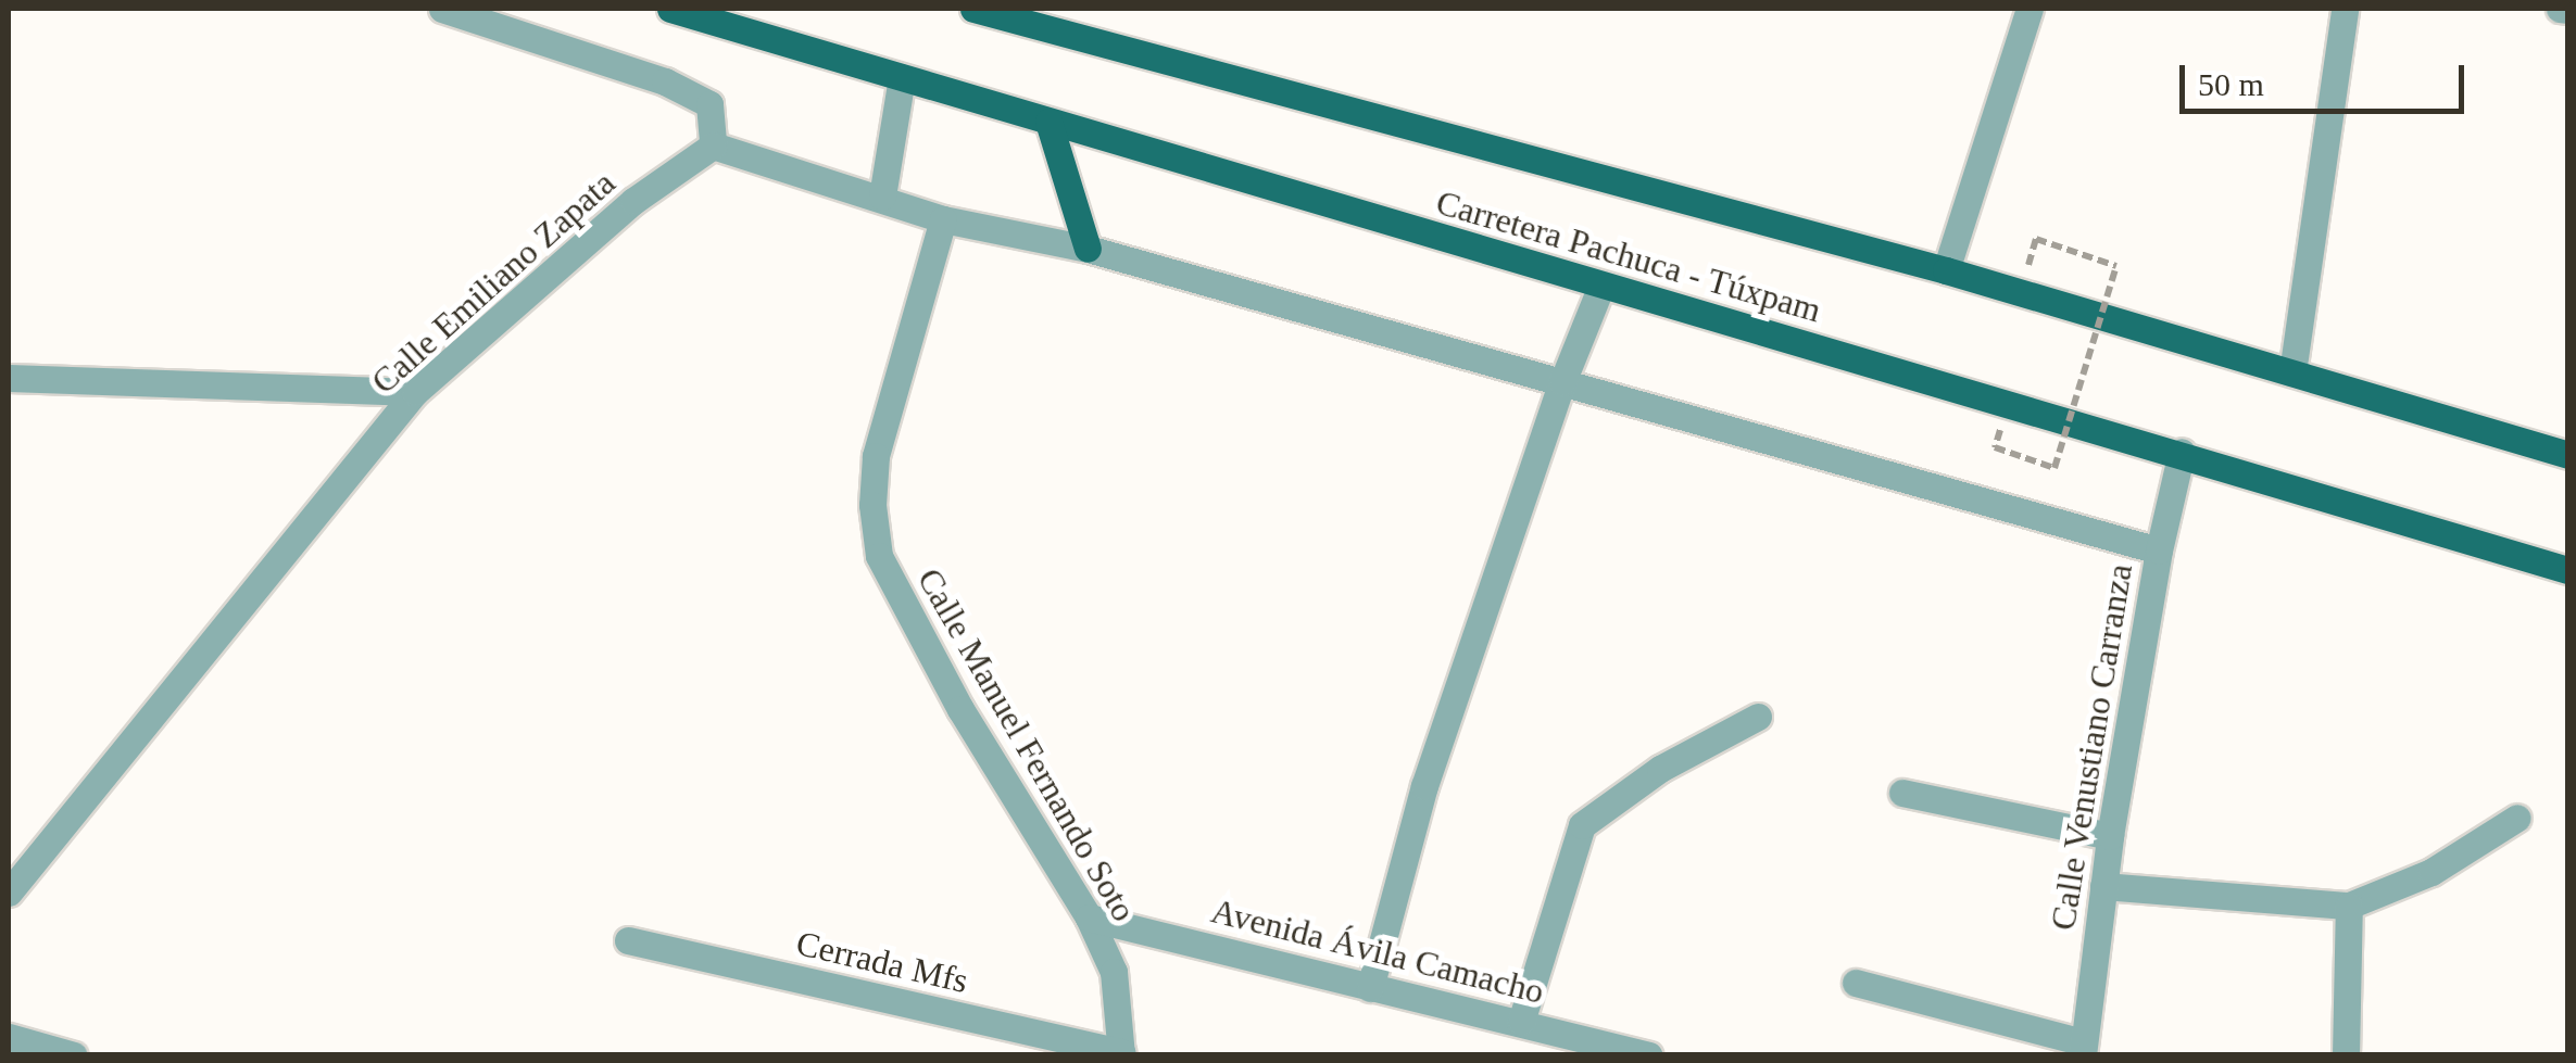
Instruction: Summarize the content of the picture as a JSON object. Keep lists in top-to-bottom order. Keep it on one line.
{"streets":{"main road":["Carretera Pachuca - Túxpam"],"street":["Calle Emiliano Zapata","Calle Manuel Fernando Soto","Calle Venustiano Carranza","Avenida Ávila Camacho","Cerrada Mfs"]},"crossings":[["Carretera Pachuca - Túxpam","Calle Venustiano Carranza"],["Calle Manuel Fernando Soto","Avenida Ávila Camacho"],["Calle Manuel Fernando Soto","Cerrada Mfs"]],"scale_bar":"50 m"}
